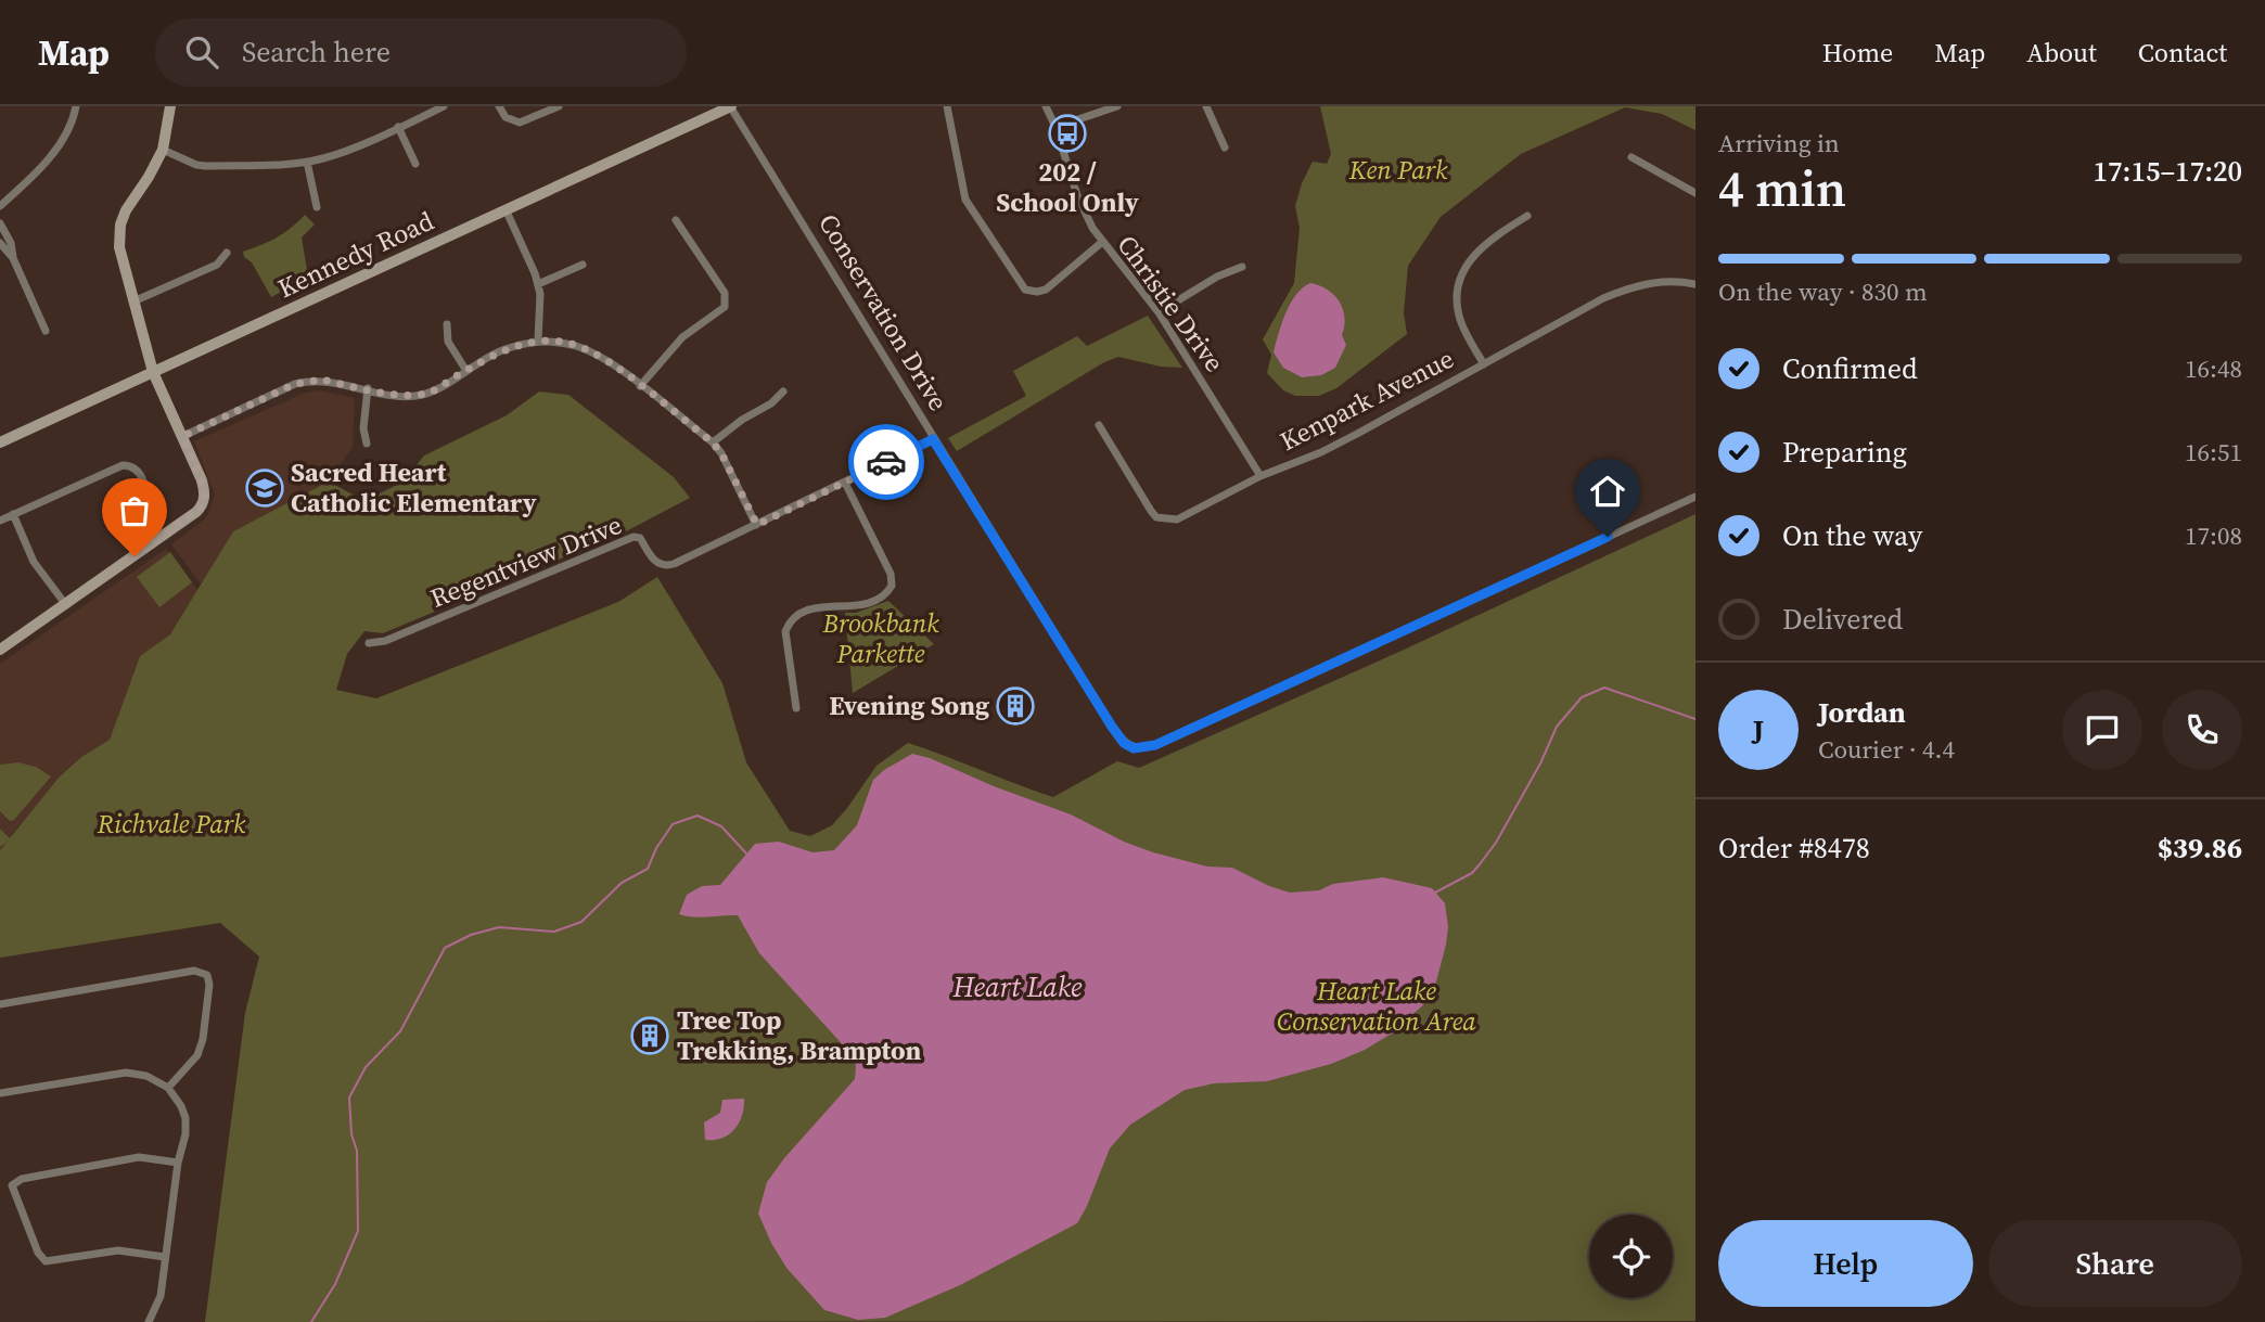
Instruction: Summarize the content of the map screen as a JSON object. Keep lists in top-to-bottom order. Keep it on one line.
{"streets":{"main road":["Kennedy Road"],"street":["Christie Drive","Conservation Drive","Kenpark Avenue","Regentview Drive"]},"crossings":[["Kennedy Road","Conservation Drive"],["Christie Drive","Kenpark Avenue"],["Conservation Drive","Regentview Drive"]],"water":["Heart Lake"],"parks":["Ken Park","Brookbank Parkette","Richvale Park","Heart Lake Conservation Area"],"places":{"bus stop":["202 / School Only"],"school or university":["Sacred Heart Catholic Elementary"],"building":["Evening Song","Tree Top Trekking, Brampton"]},"page":{"header":"Map","search":"Search here","nav":["Home","Map","About","Contact"],"heading":["4 min","Arriving in","17:15–17:20"],"panel":["Jordan","Courier · 4.4","Order #8478","$39.86"],"bar":"On the way · 830 m","list":[["Confirmed","16:48"],["Preparing","16:51"],["On the way","17:08"],"Delivered"],"round":"J","buttons":["Help","Share"]}}
